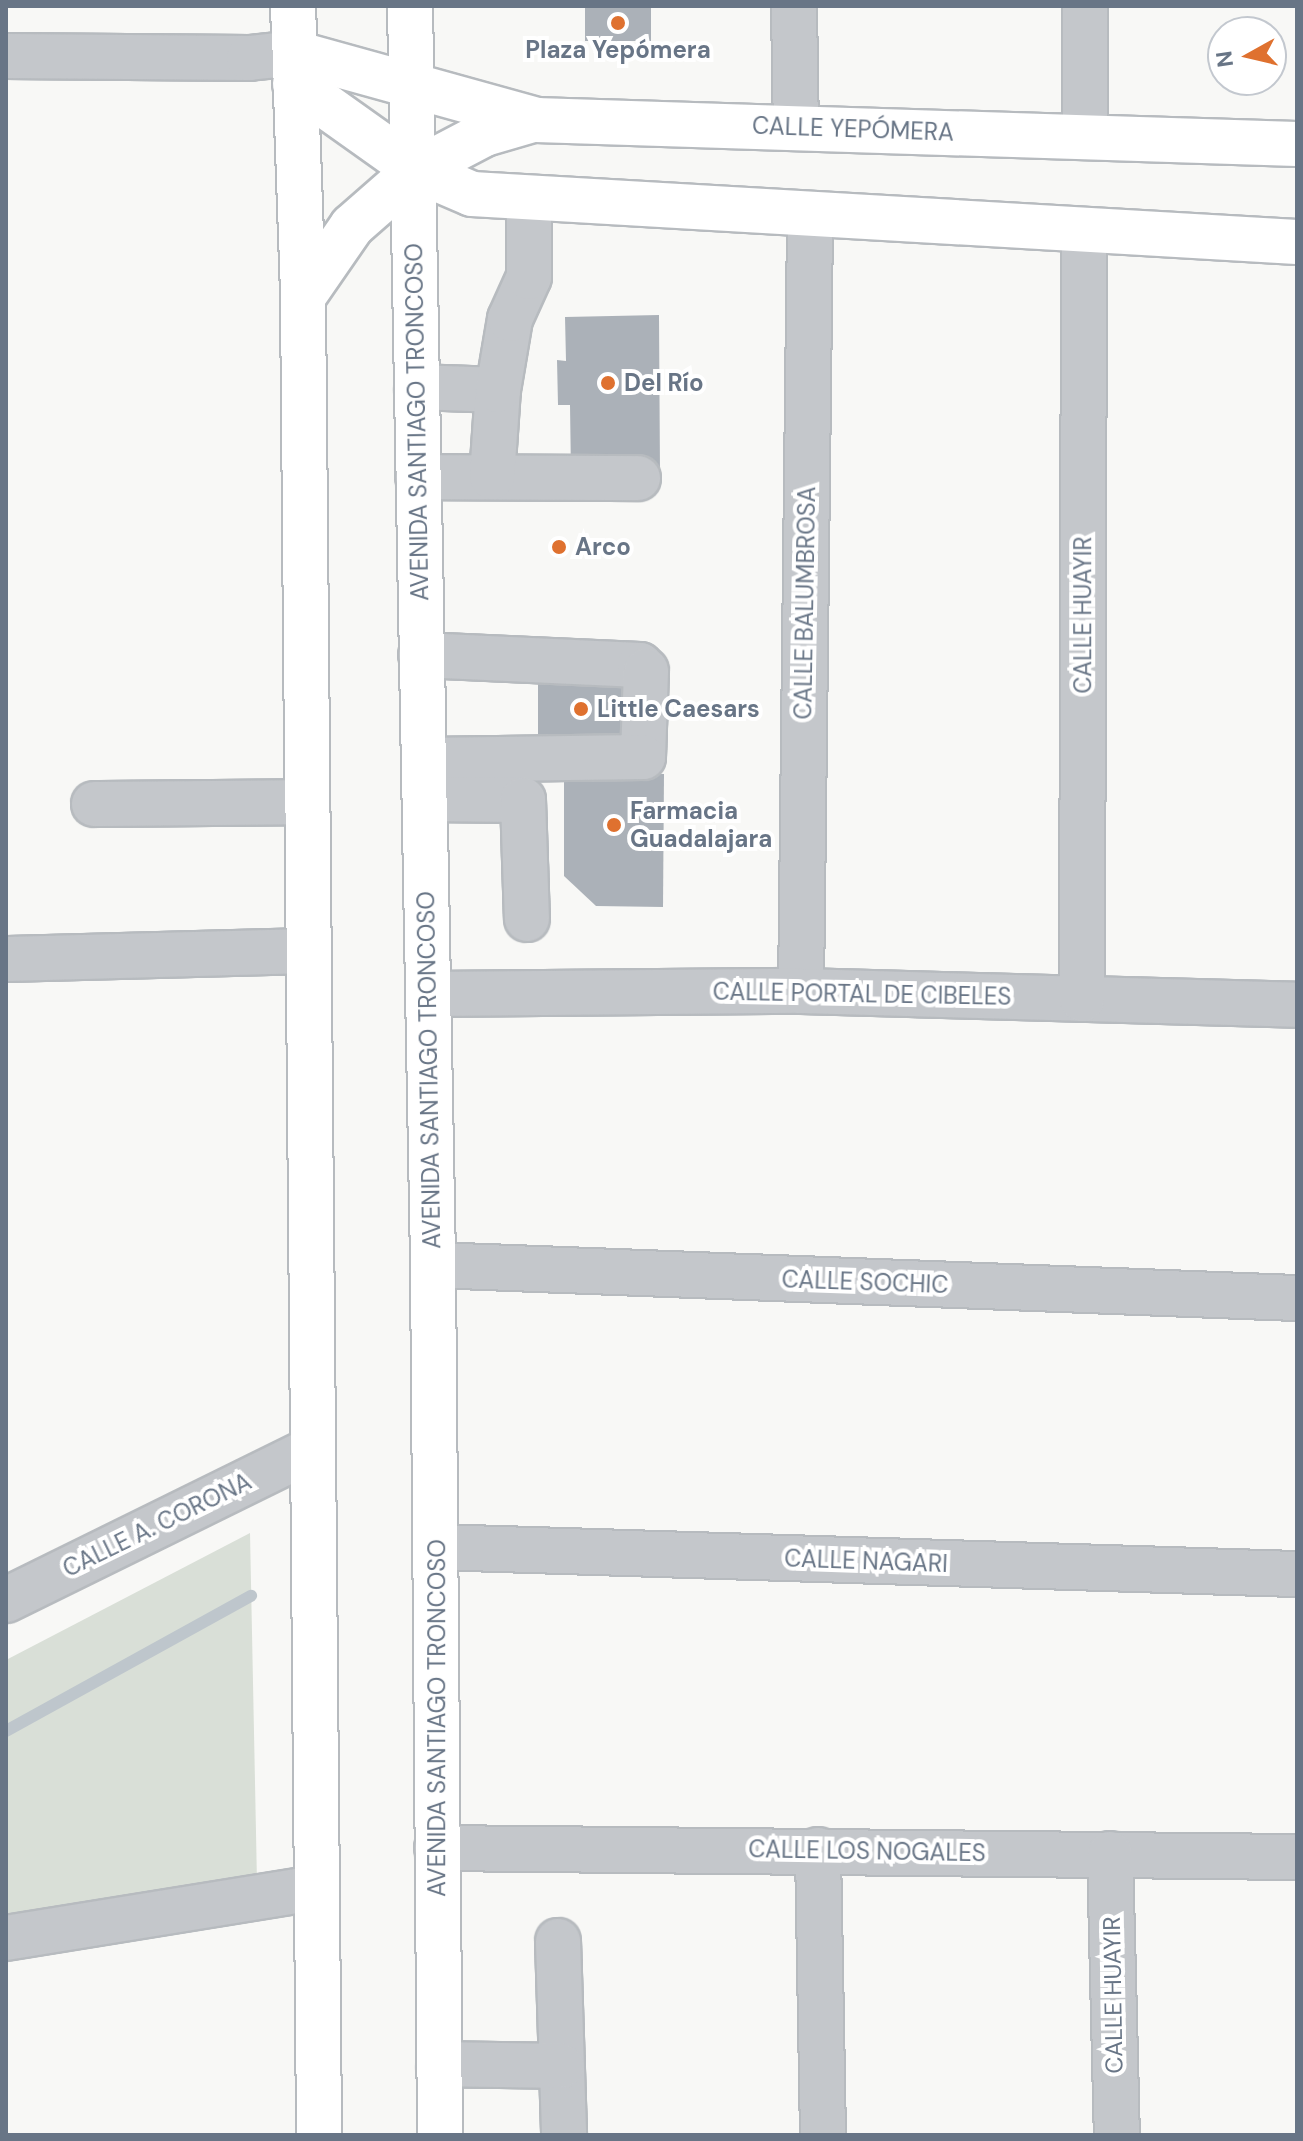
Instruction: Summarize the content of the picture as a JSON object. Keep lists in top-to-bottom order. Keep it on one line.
{"streets":{"main road":["CALLE YEPÓMERA","AVENIDA SANTIAGO TRONCOSO"],"street":["CALLE BALUMBROSA","CALLE HUAYIR","CALLE PORTAL DE CIBELES","CALLE SOCHIC","CALLE A. CORONA","CALLE NAGARI","CALLE LOS NOGALES"]},"crossings":[["CALLE YEPÓMERA","AVENIDA SANTIAGO TRONCOSO"],["AVENIDA SANTIAGO TRONCOSO","CALLE PORTAL DE CIBELES"],["AVENIDA SANTIAGO TRONCOSO","CALLE SOCHIC"],["AVENIDA SANTIAGO TRONCOSO","CALLE NAGARI"],["AVENIDA SANTIAGO TRONCOSO","CALLE LOS NOGALES"],["CALLE BALUMBROSA","CALLE PORTAL DE CIBELES"],["CALLE HUAYIR","CALLE PORTAL DE CIBELES"],["CALLE HUAYIR","CALLE LOS NOGALES"]],"places":["Plaza Yepómera","Del Río","Arco","Little Caesars","Farmacia Guadalajara"],"north":"left"}
